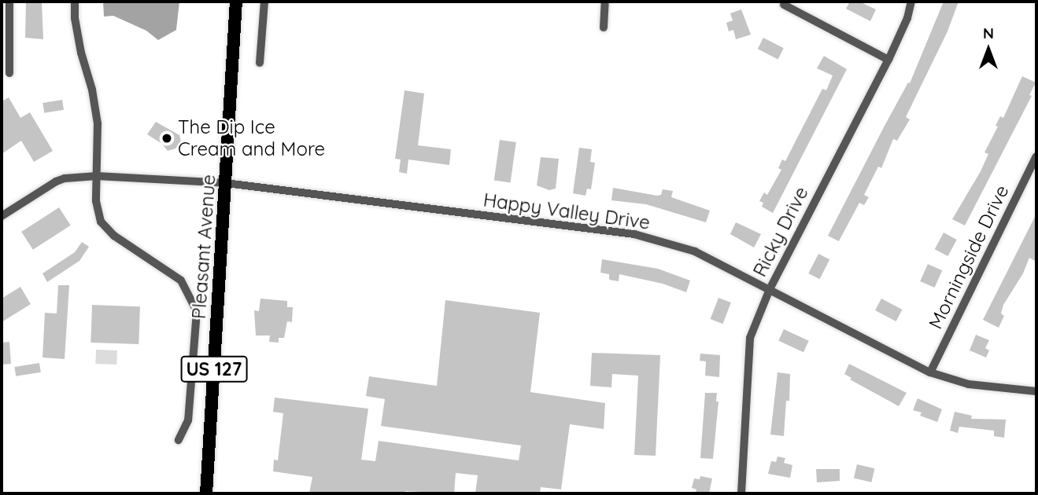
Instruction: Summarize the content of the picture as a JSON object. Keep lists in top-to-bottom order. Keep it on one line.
{"streets":{"main road":["Pleasant Avenue","US 127"],"street":["Happy Valley Drive","Ricky Drive","Morningside Drive"]},"crossings":[["Happy Valley Drive","Ricky Drive"],["Happy Valley Drive","Pleasant Avenue"],["Happy Valley Drive","Morningside Drive"]],"places":["The Dip Ice Cream and More"],"north":"top"}
